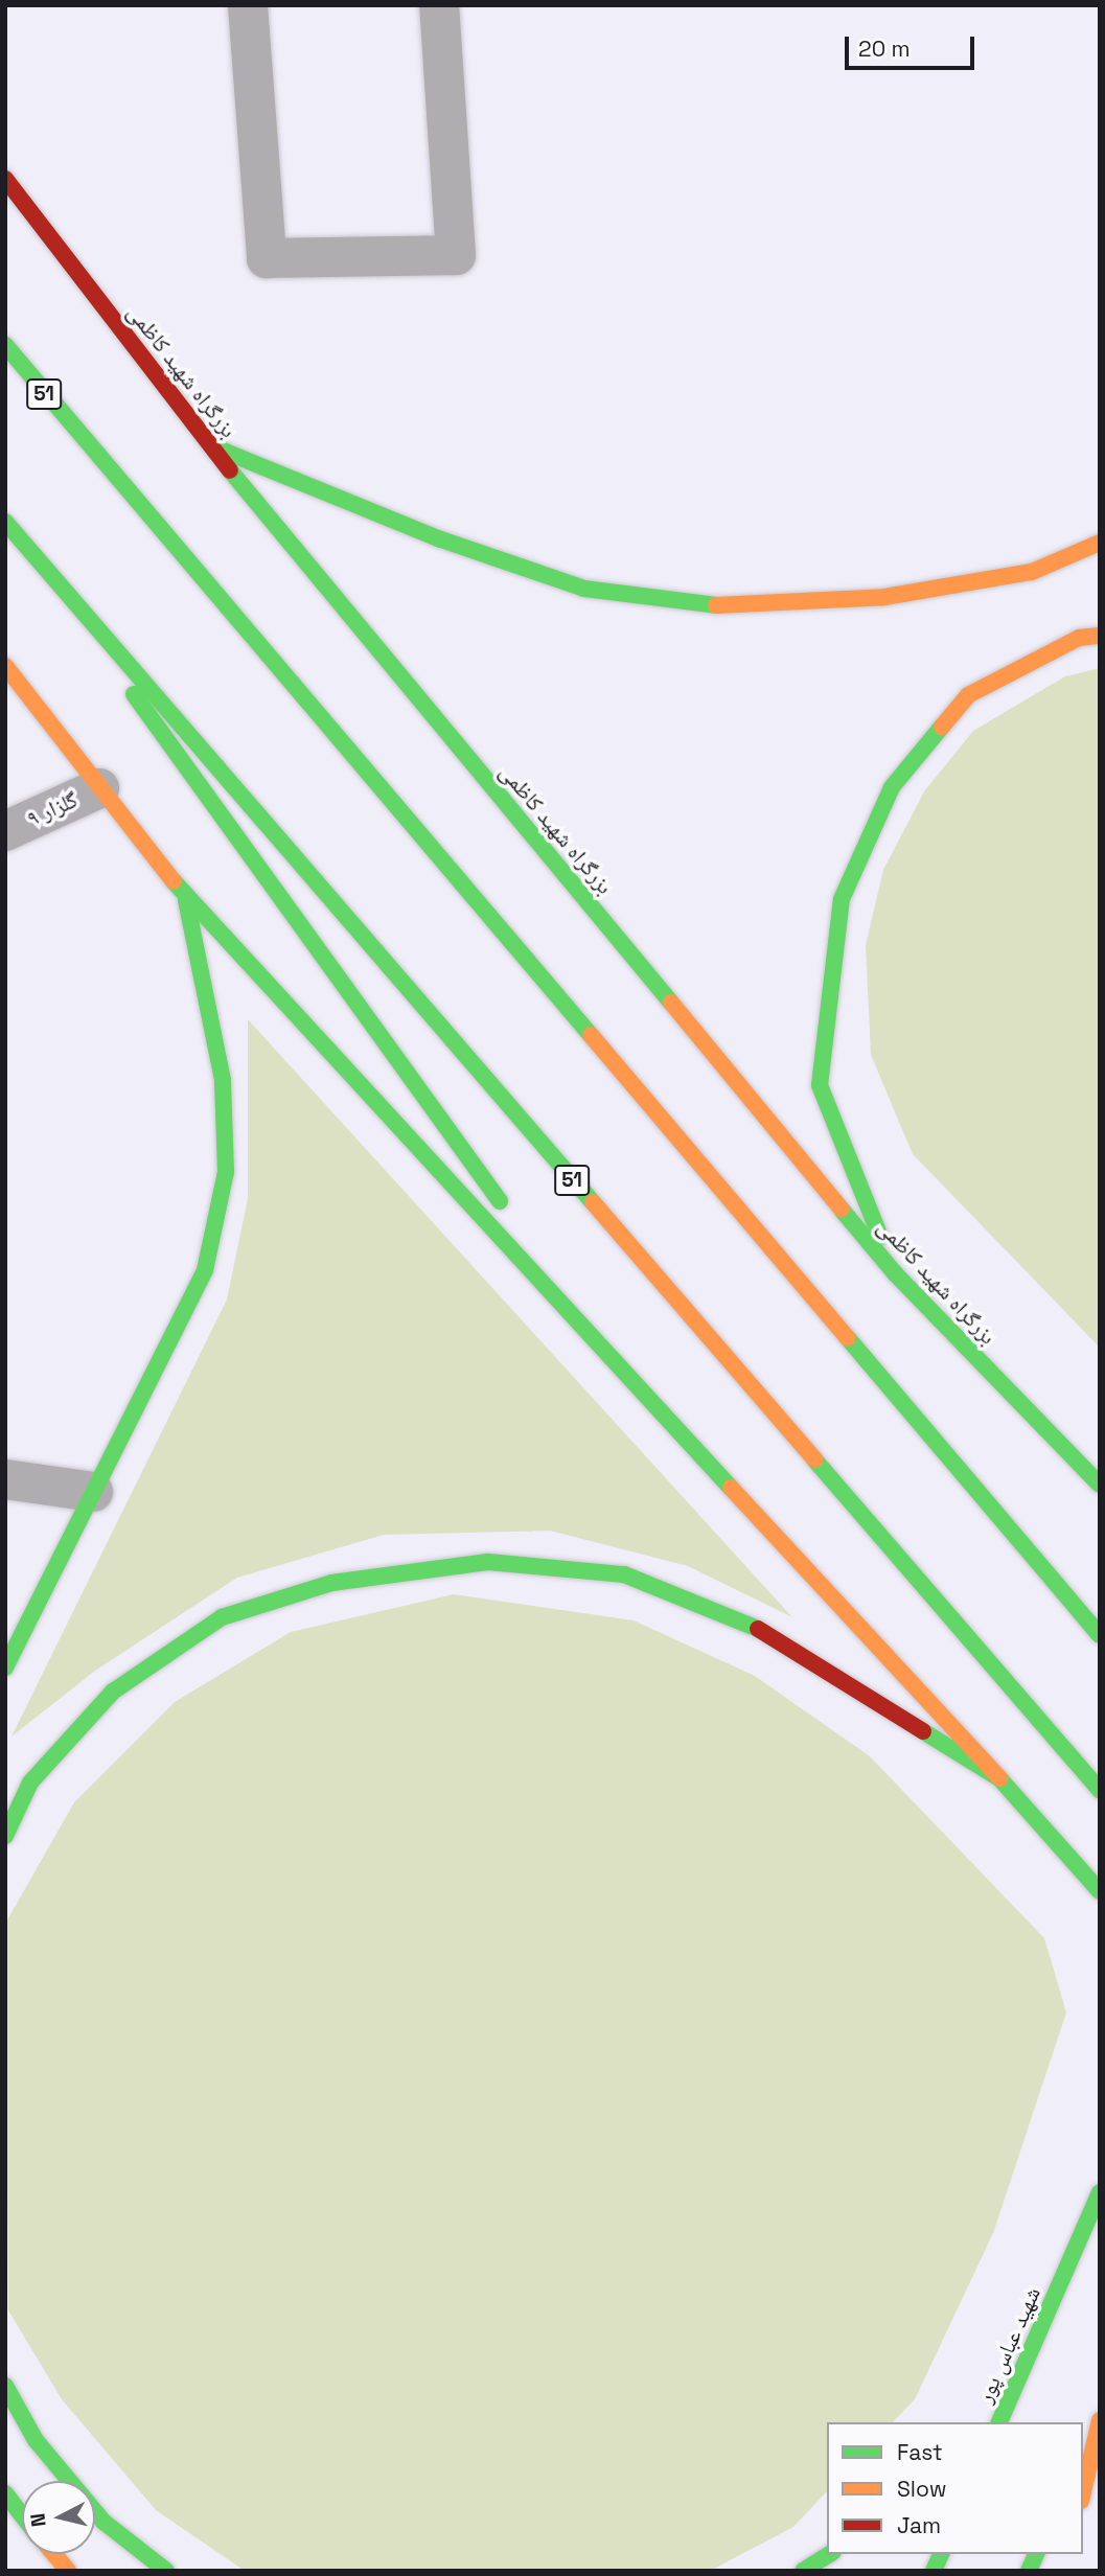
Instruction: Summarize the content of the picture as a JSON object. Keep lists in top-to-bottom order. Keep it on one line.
{"streets":{"main road":["بزرگراه شهید کاظمی","51","شهید عباس پور"],"street":["گلزار ۹"]},"legend":["Fast","Slow","Jam"],"scale_bar":"20 m","north":"left"}
